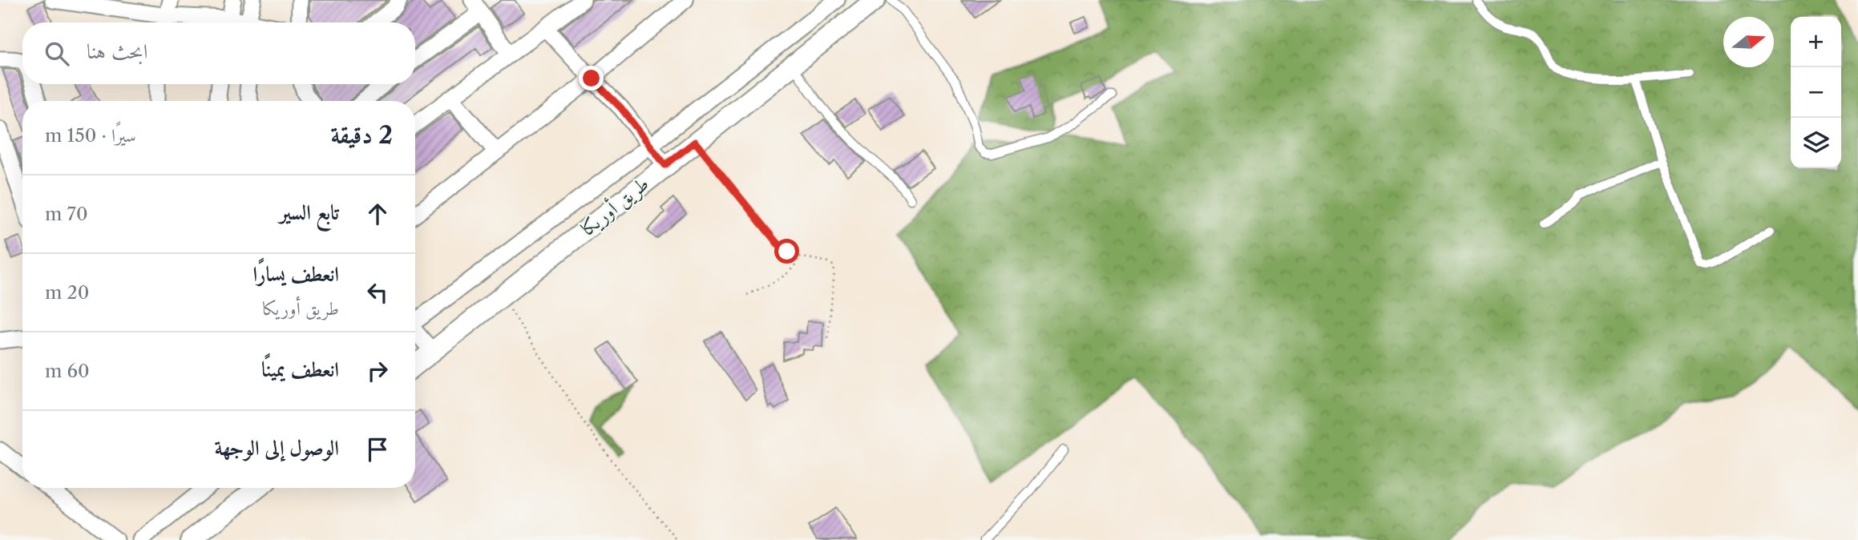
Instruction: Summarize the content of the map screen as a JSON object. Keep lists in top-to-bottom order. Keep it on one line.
{"streets":{"street":["طريق أوريكا"]},"north":"right","page":{"map_buttons":["+","−"],"search":"ابحث هنا","heading":["2 دقيقة","سيرًا · 150 m"],"list":[["تابع السير","70 m"],["انعطف يسارًا","طريق أوريكا","20 m"],["انعطف يمينًا","60 m"],"الوصول إلى الوجهة"]}}
